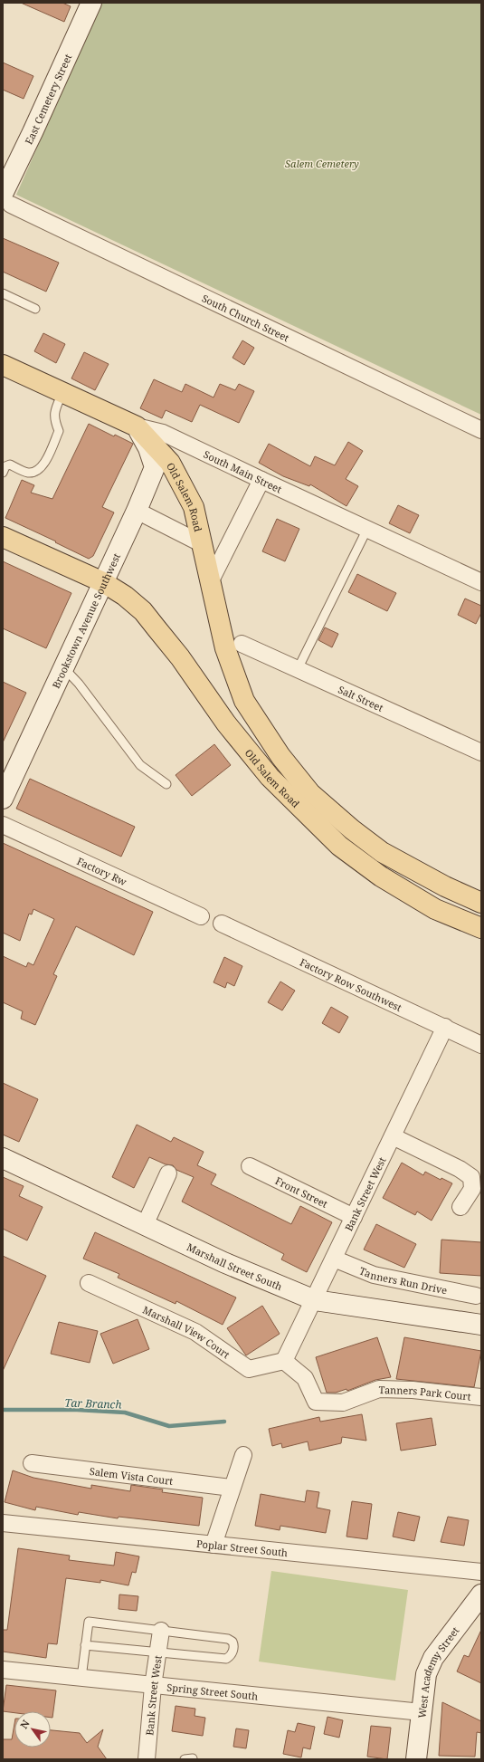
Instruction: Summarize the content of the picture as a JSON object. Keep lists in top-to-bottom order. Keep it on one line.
{"streets":{"main road":["South Main Street","Old Salem Road"],"street":["East Cemetery Street","South Church Street","Brookstown Avenue Southwest","Salt Street","Factory Rw","Factory Row Southwest","Front Street","Bank Street West","Marshall Street South","Tanners Run Drive","Marshall View Court","Tanners Park Court","Salem Vista Court","Poplar Street South","West Academy Street","Spring Street South"]},"crossings":[["East Cemetery Street","South Church Street"],["South Main Street","Old Salem Road"],["South Main Street","Brookstown Avenue Southwest"],["Old Salem Road","Brookstown Avenue Southwest"],["Factory Row Southwest","Bank Street West"],["Front Street","Bank Street West"],["Bank Street West","Marshall Street South"],["Bank Street West","Tanners Run Drive"],["Bank Street West","Marshall View Court"],["Bank Street West","Tanners Park Court"],["Bank Street West","Spring Street South"],["Marshall View Court","Tanners Park Court"],["West Academy Street","Spring Street South"]],"water":["Tar Branch"],"parks":["Salem Cemetery"],"north":"top left"}
